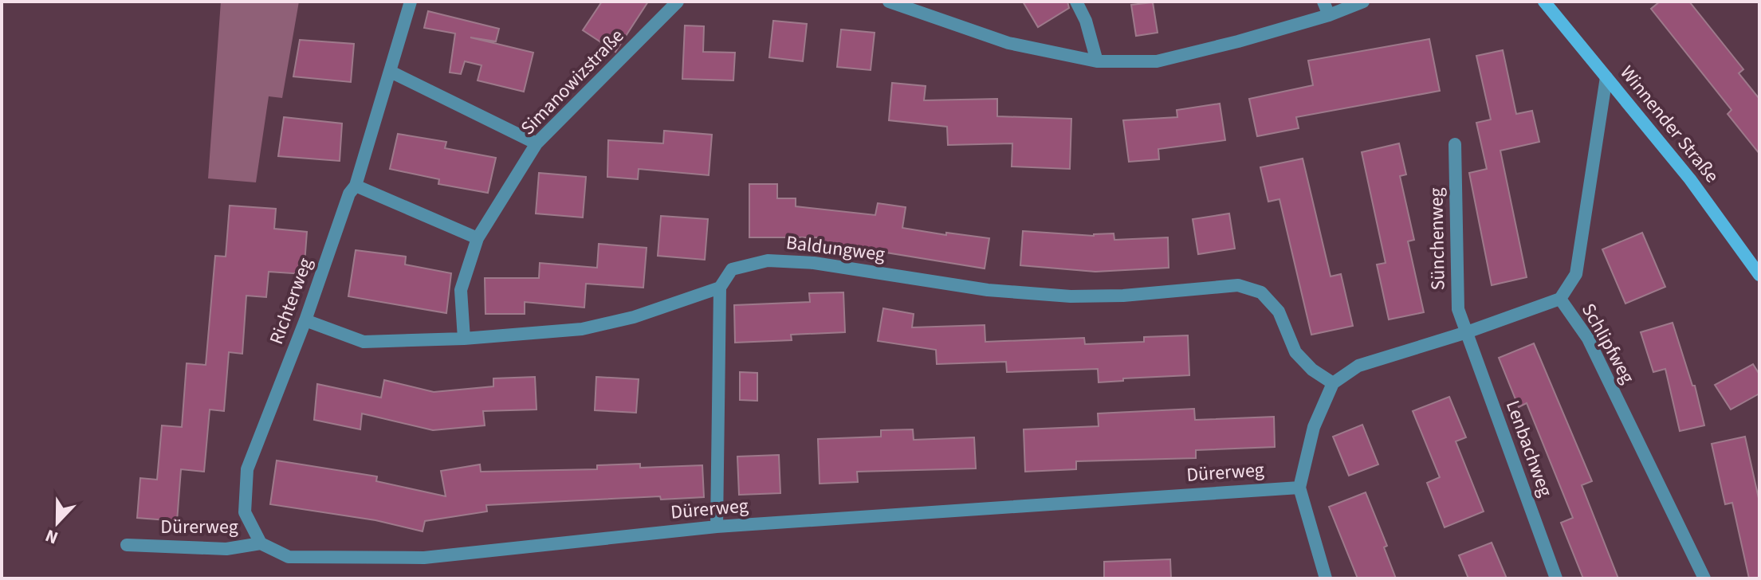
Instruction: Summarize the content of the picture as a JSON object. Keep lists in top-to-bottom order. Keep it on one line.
{"streets":{"street":["Simanowizstraße","Winnender Straße","Sünchenweg","Baldungweg","Richterweg","Schlipfweg","Lenbachweg","Dürerweg"]},"crossings":[["Simanowizstraße","Baldungweg"],["Winnender Straße","Schlipfweg"],["Sünchenweg","Lenbachweg"],["Baldungweg","Richterweg"],["Richterweg","Dürerweg"]],"north":"bottom"}
